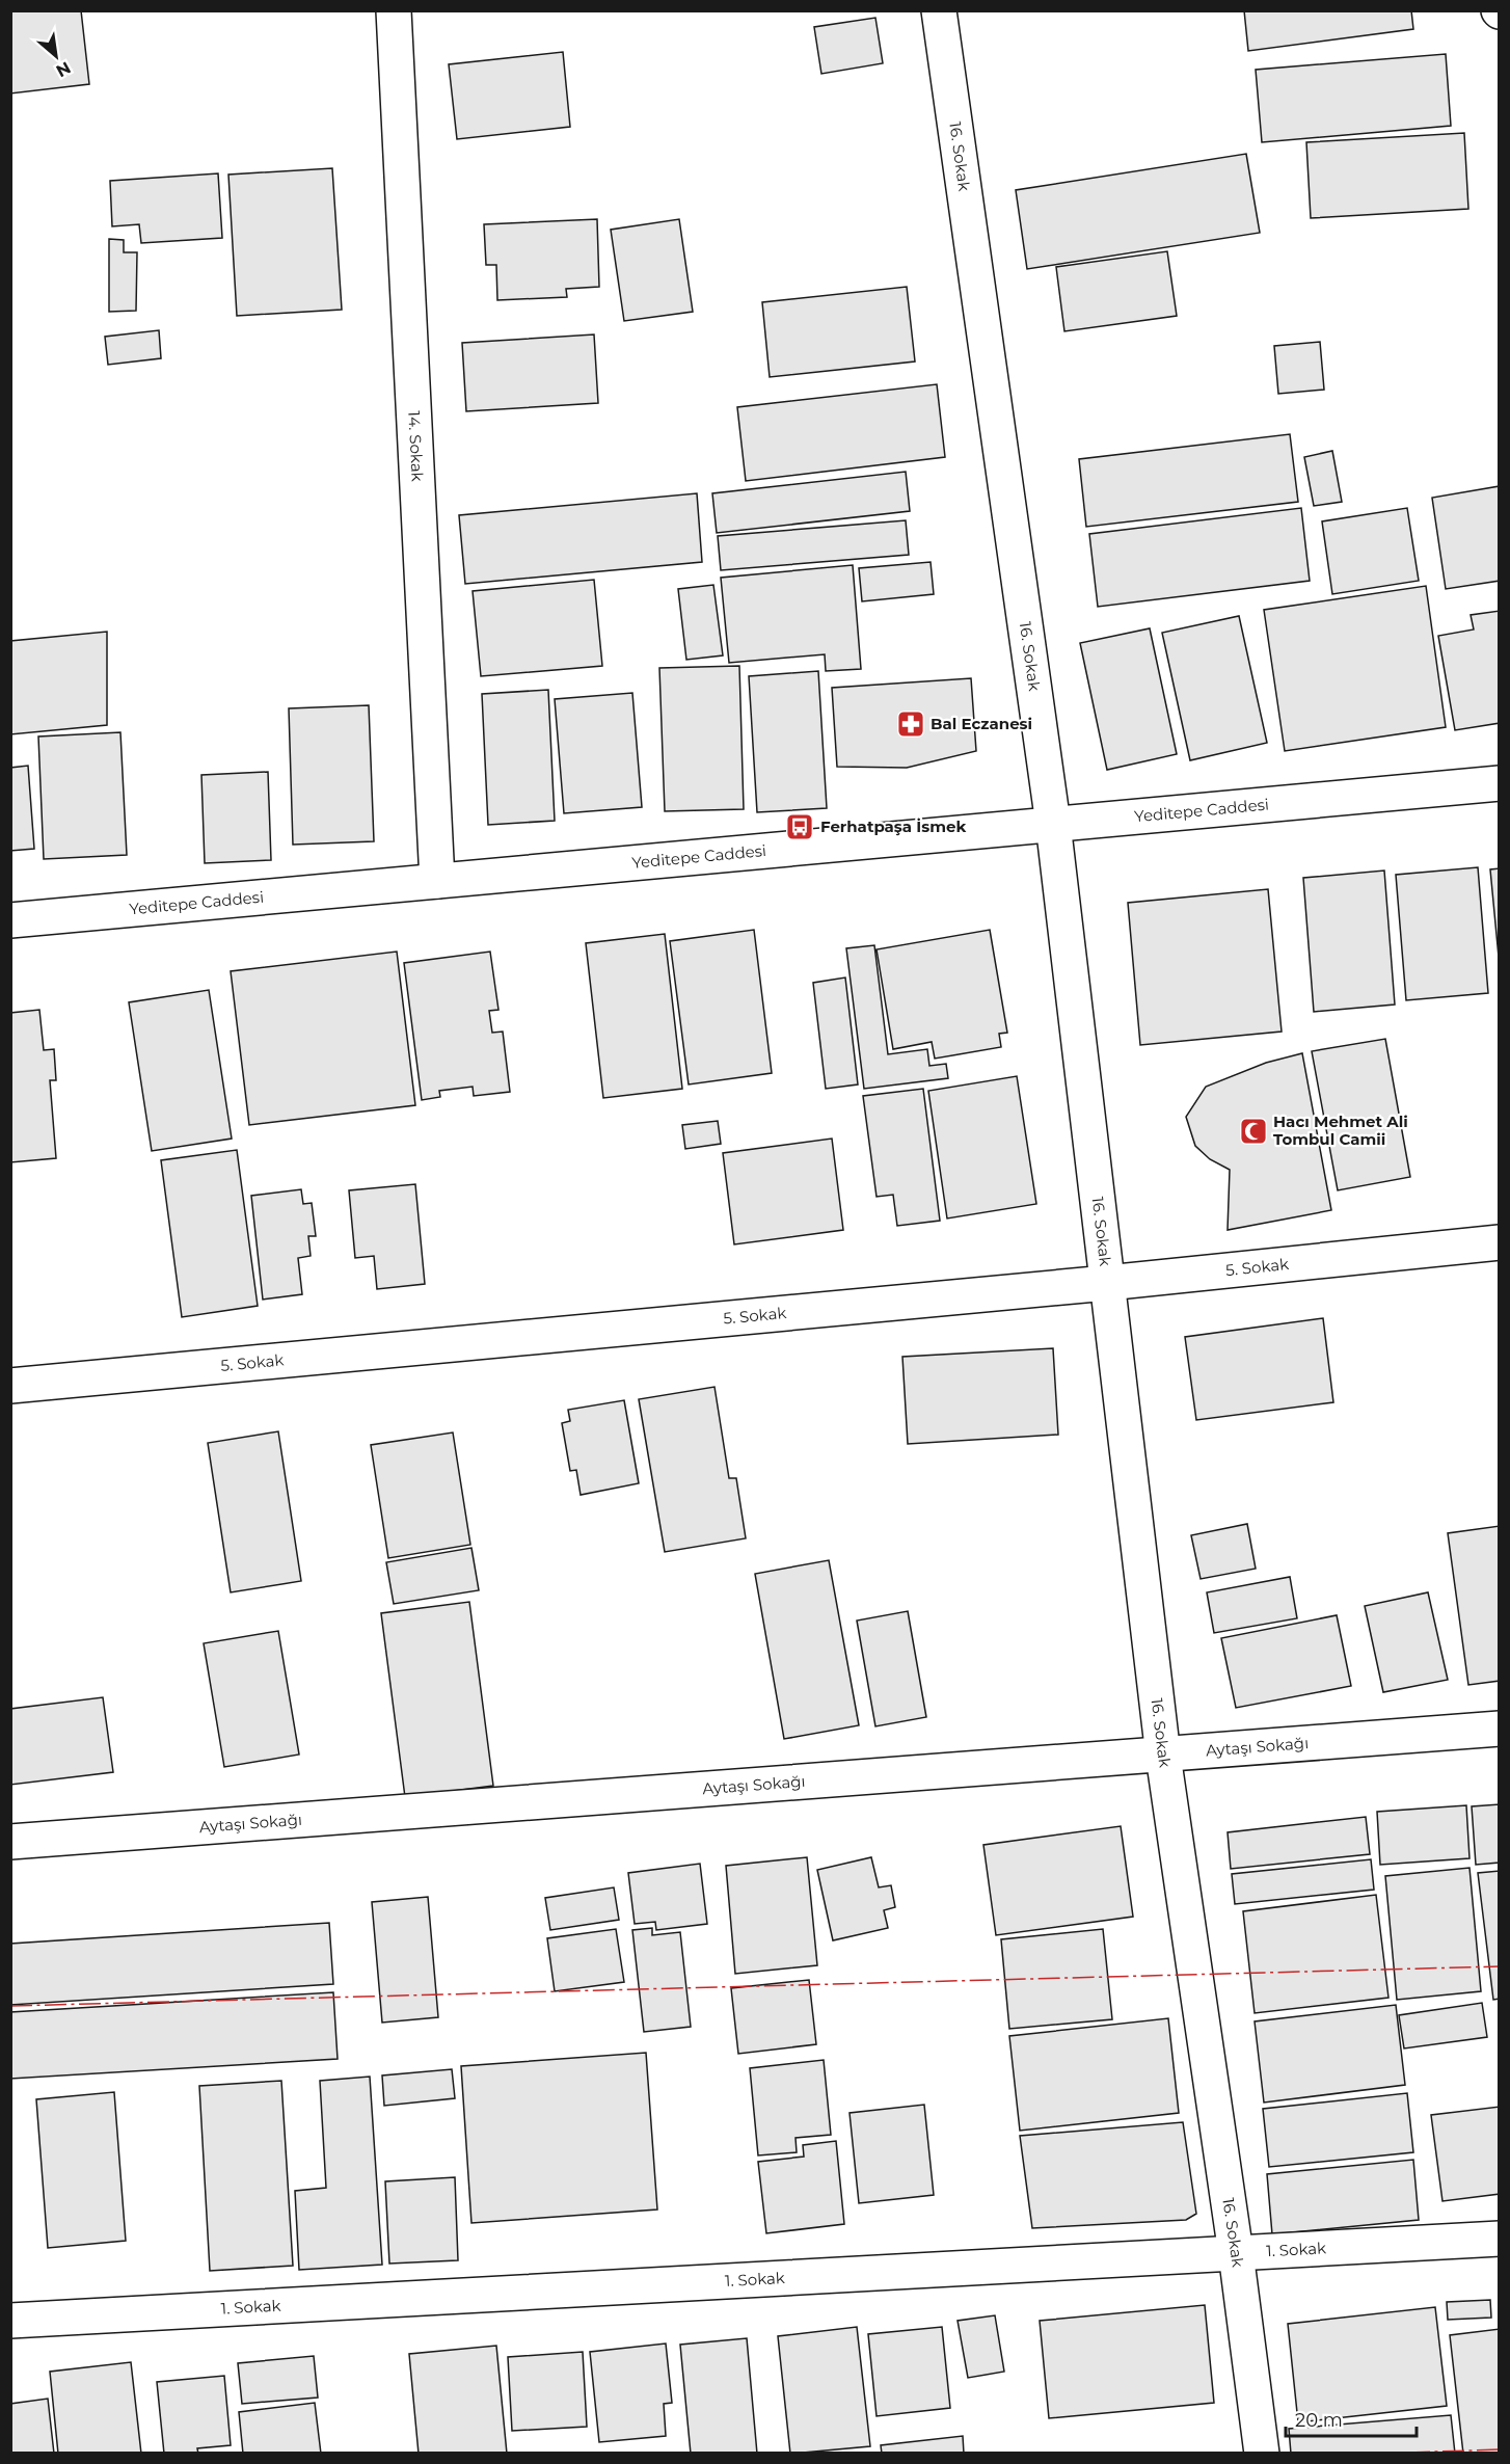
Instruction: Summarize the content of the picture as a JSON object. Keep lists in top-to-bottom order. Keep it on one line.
{"streets":{"street":["16. Sokak","14. Sokak","Yeditepe Caddesi","5. Sokak","Aytaşı Sokağı","1. Sokak"]},"crossings":[["16. Sokak","Yeditepe Caddesi"],["16. Sokak","5. Sokak"],["16. Sokak","Aytaşı Sokağı"],["16. Sokak","1. Sokak"],["14. Sokak","Yeditepe Caddesi"]],"places":{"pharmacy":["Bal Eczanesi"],"bus stop":["Ferhatpaşa İsmek"],"mosque":["Hacı Mehmet Ali Tombul Camii"]},"scale_bar":"20 m","north":"bottom right"}
